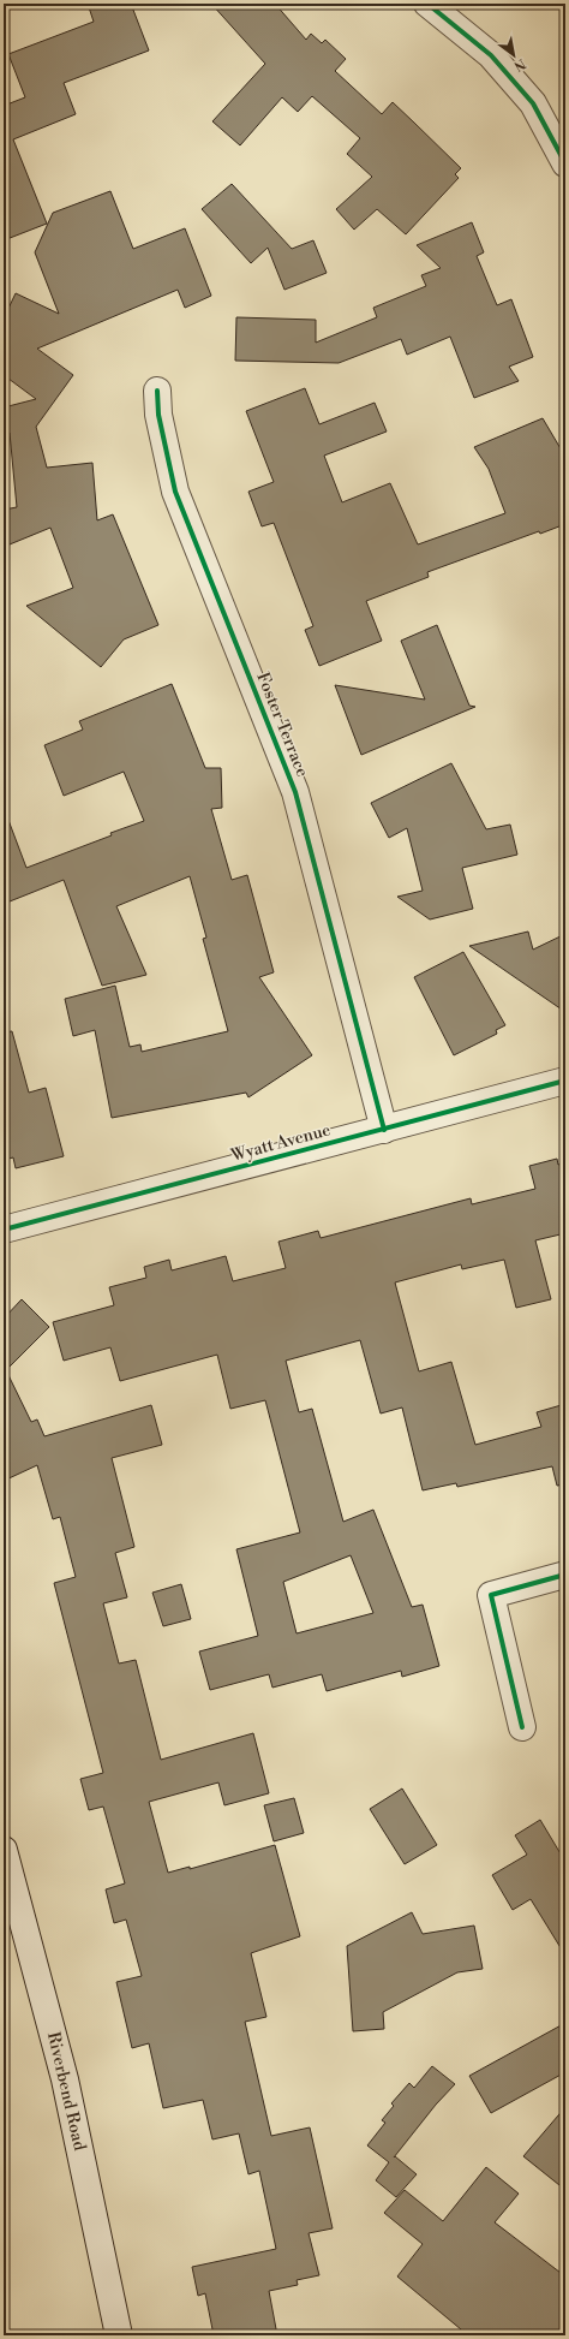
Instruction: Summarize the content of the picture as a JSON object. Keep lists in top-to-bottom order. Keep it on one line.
{"streets":{"street":["Foster Terrace","Wyatt Avenue","Riverbend Road"]},"crossings":[["Foster Terrace","Wyatt Avenue"]],"north":"bottom right"}
